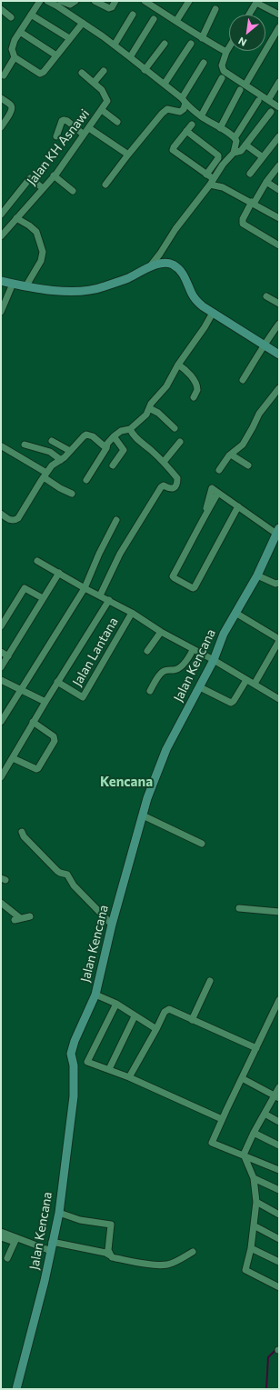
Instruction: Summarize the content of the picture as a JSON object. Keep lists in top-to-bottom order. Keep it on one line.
{"streets":{"street":["Jalan KH Asnawi","Jalan Lantana","Jalan Kencana"]},"districts":["Kencana"],"north":"bottom left"}
